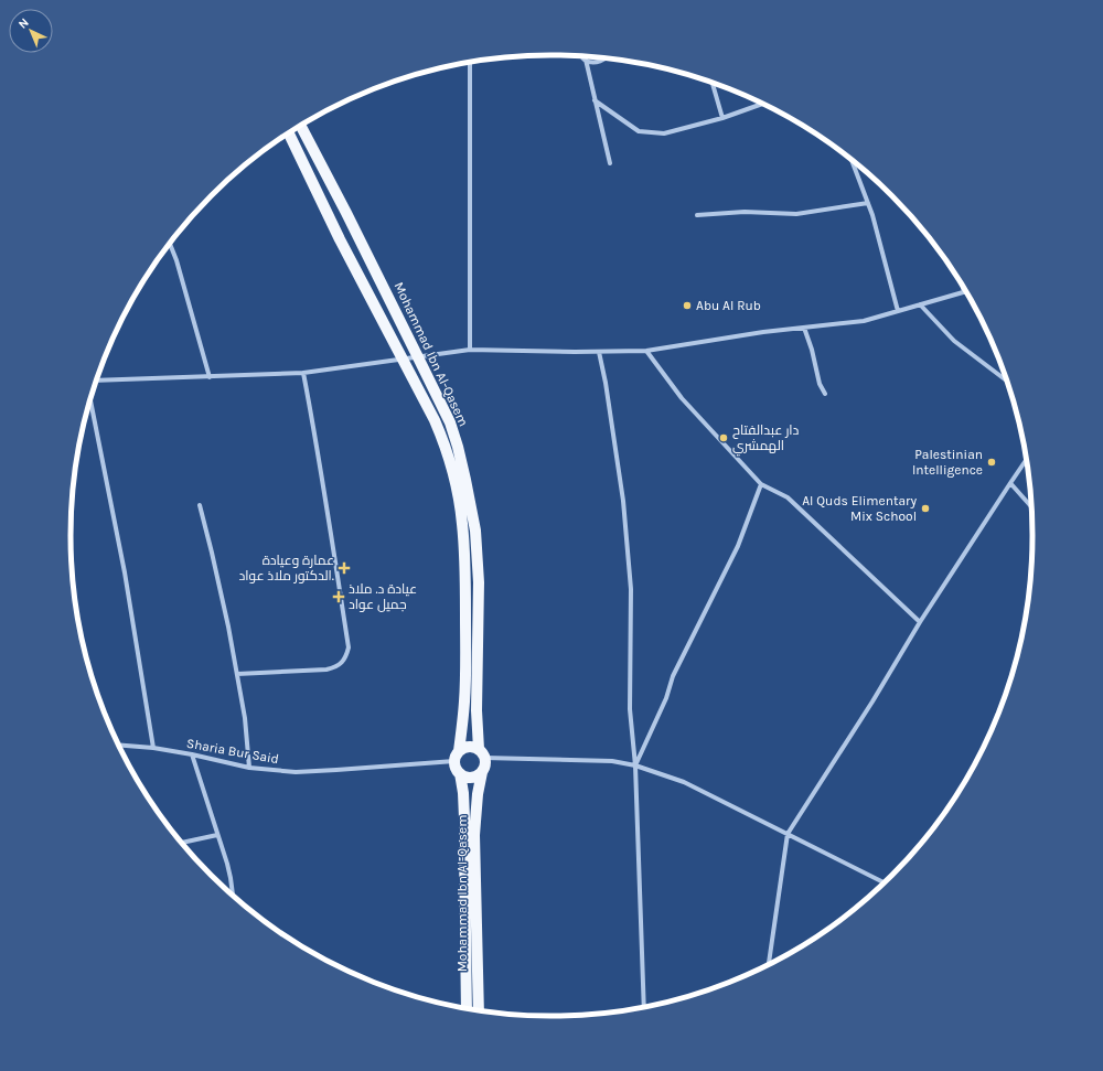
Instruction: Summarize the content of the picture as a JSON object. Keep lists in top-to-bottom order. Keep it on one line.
{"streets":{"main road":["Mohammad Ibn Al-Qasem"],"street":["Sharia Bur Said"]},"crossings":[["Mohammad Ibn Al-Qasem","Sharia Bur Said"]],"places":{"other":["Abu Al Rub","دار عبدالفتاح الهمشري","Palestinian Intelligence","Al Quds Elimentary Mix School"],"health":["عمارة وعيادة الدكتور ملاذ عواد.","عيادة د. ملاذ جميل عواد"]},"north":"top left"}
